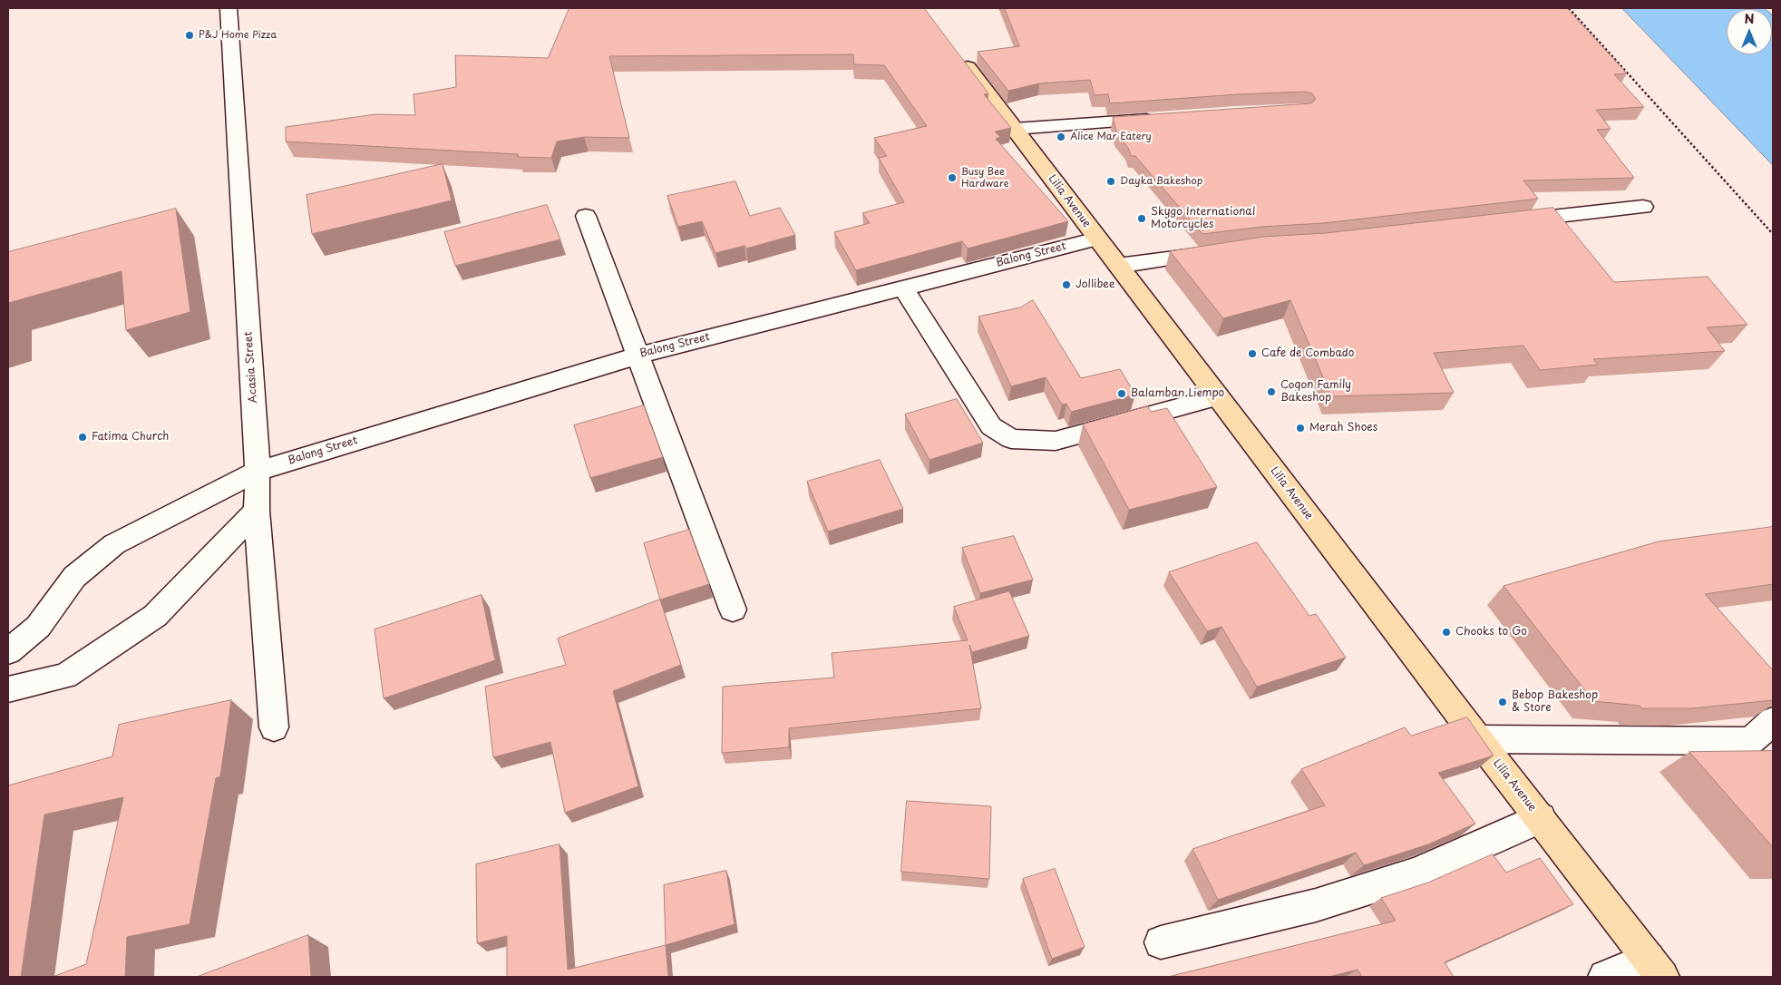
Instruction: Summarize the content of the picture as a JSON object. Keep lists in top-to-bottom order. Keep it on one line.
{"streets":{"highway":["Lilia Avenue"],"street":["Balong Street","Acasia Street"]},"crossings":[["Lilia Avenue","Balong Street"],["Balong Street","Acasia Street"]],"places":["P&J Home Pizza","Alice Mar Eatery","Busy Bee Hardware","Dayka Bakeshop","Skygo International Motorcycles","Jollibee","Cafe de Combado","Cogon Family Bakeshop","Balamban Liempo","Merah Shoes","Fatima Church","Chooks to Go","Bebop Bakeshop & Store"],"north":"top"}
